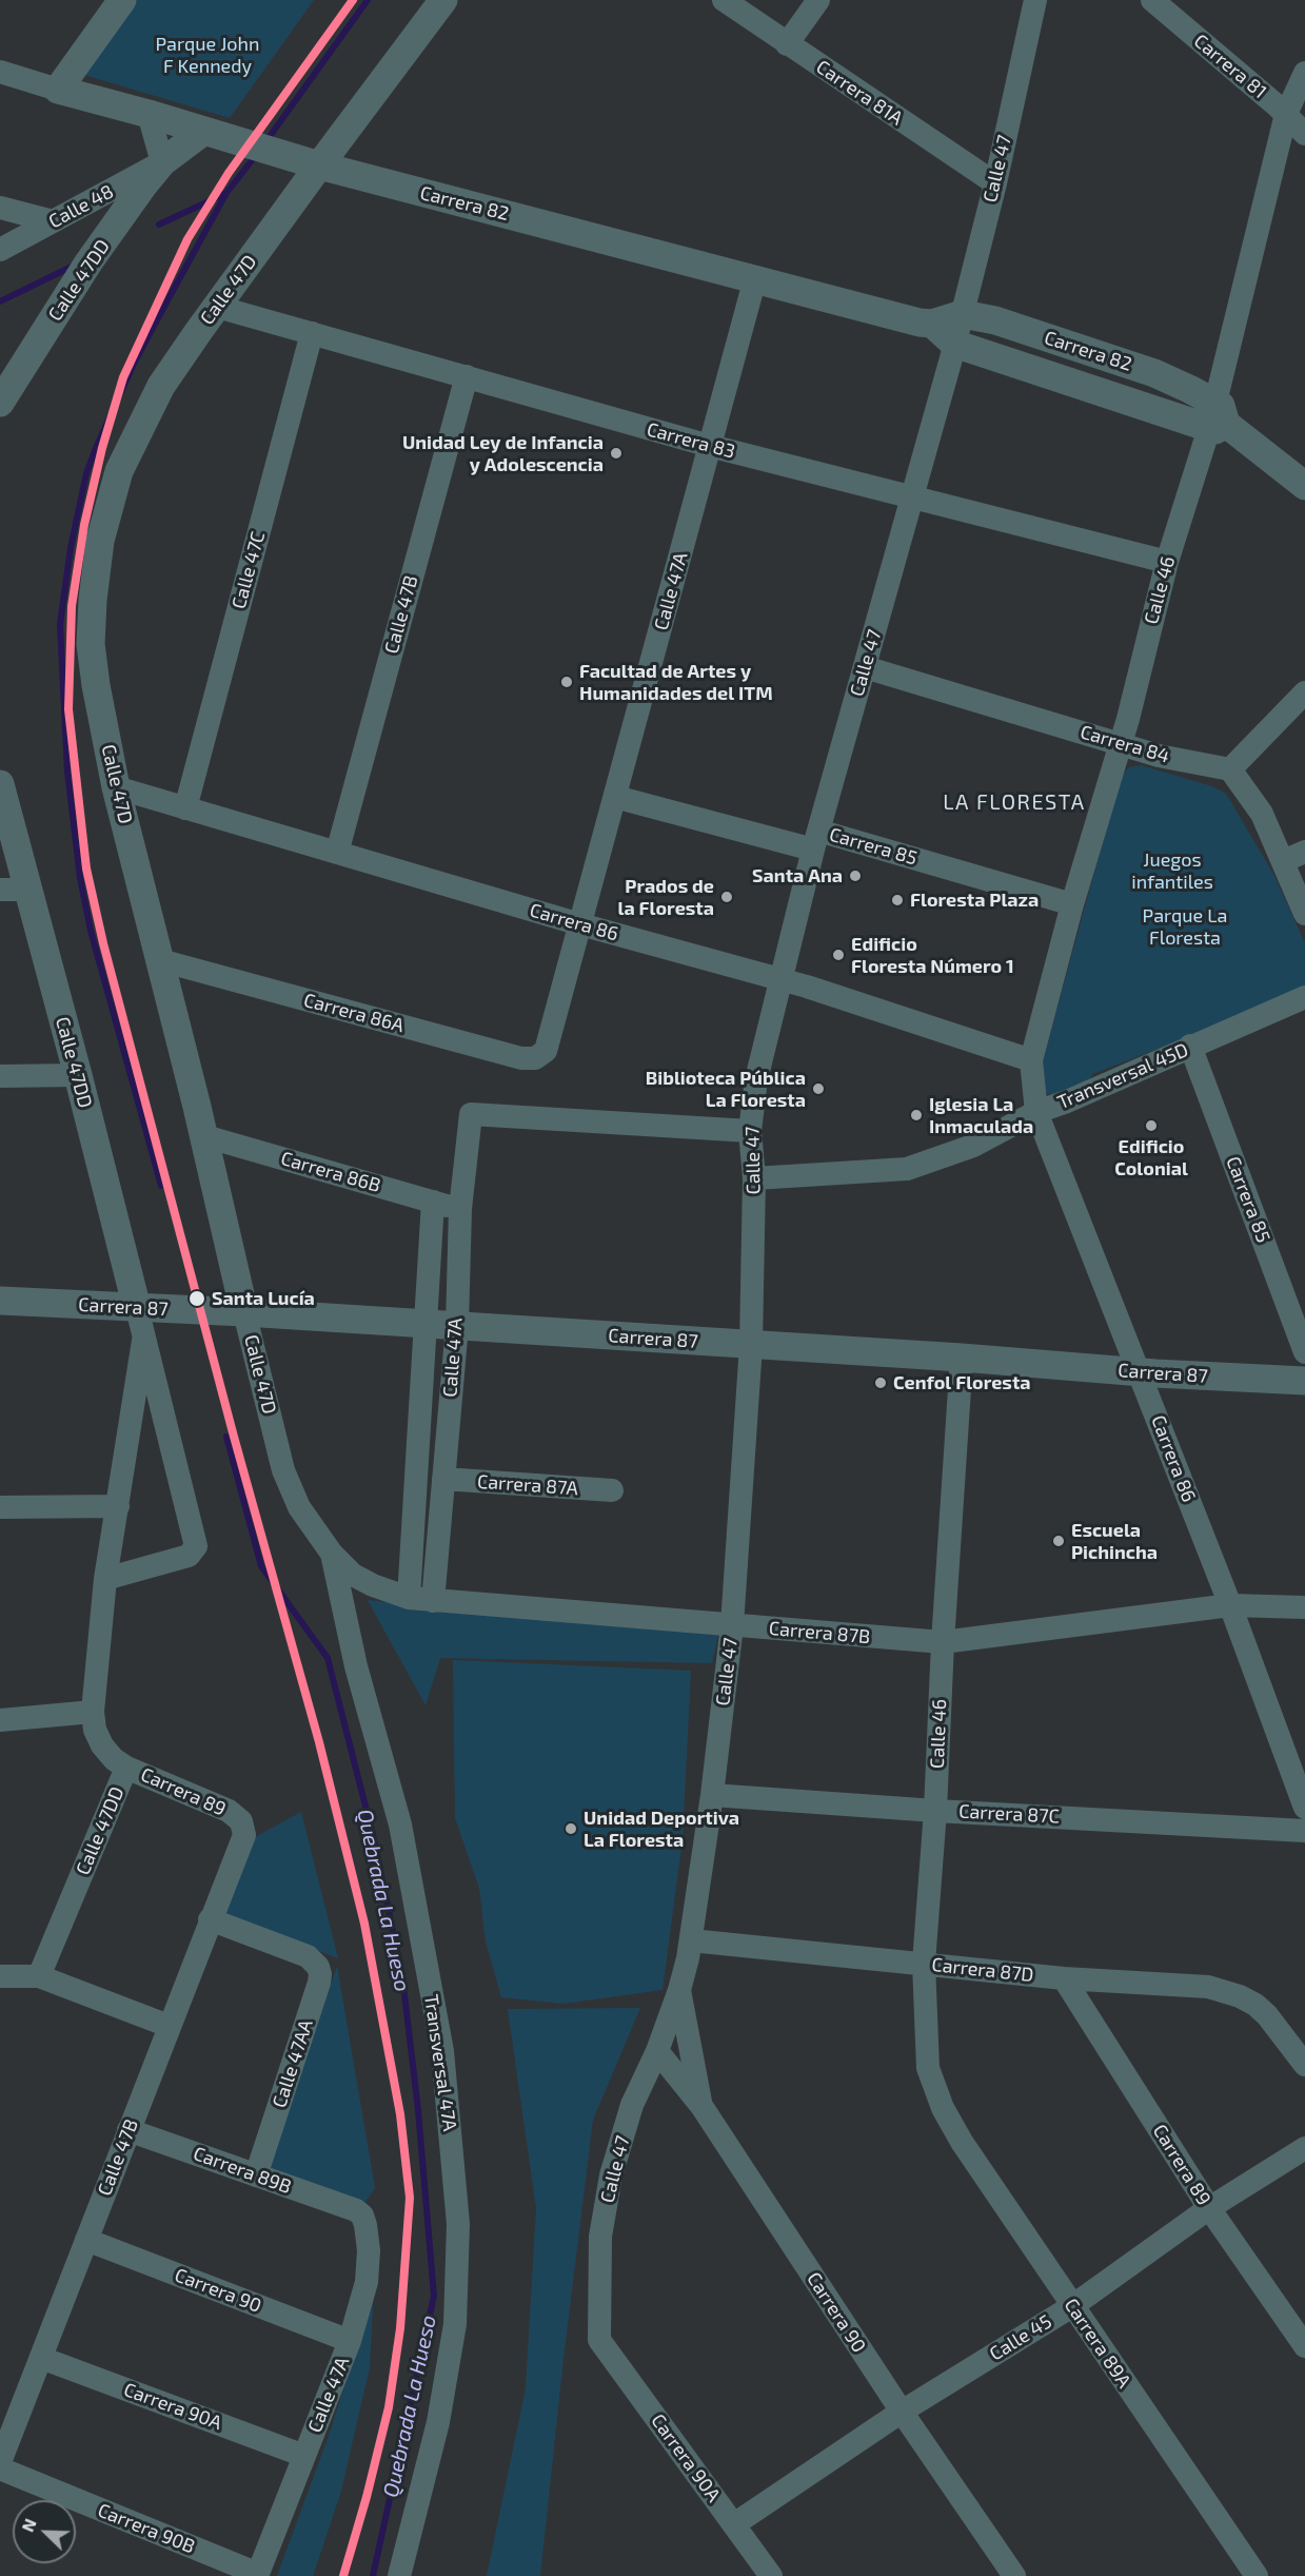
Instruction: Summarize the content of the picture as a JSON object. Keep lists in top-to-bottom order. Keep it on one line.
{"streets":{"street":["Carrera 81","Carrera 81A","Calle 47","Carrera 82","Calle 48","Calle 47DD","Calle 47D","Carrera 83","Calle 47C","Calle 46","Calle 47A","Calle 47B","Carrera 84","Carrera 85","Carrera 86","Carrera 86A","Transversal 45D","Carrera 86B","Carrera 87","Carrera 87A","Carrera 87B","Carrera 89","Carrera 87C","Carrera 87D","Transversal 47A","Calle 47AA","Carrera 89B","Carrera 90","Calle 45","Carrera 89A","Carrera 90A","Carrera 90B"]},"crossings":[["Carrera 81","Calle 46"],["Carrera 81A","Calle 47"],["Calle 47","Carrera 82"],["Calle 47","Carrera 83"],["Calle 47","Calle 47A"],["Calle 47","Carrera 84"],["Calle 47","Carrera 85"],["Calle 47","Carrera 86"],["Calle 47","Transversal 45D"],["Calle 47","Carrera 87"],["Calle 47","Carrera 87B"],["Calle 47","Carrera 87C"],["Calle 47","Carrera 87D"],["Calle 47","Carrera 90"],["Calle 47","Carrera 90A"],["Carrera 82","Calle 47DD"],["Carrera 82","Calle 47D"],["Carrera 82","Calle 46"],["Carrera 82","Calle 47A"],["Calle 48","Calle 47DD"],["Calle 47DD","Carrera 87"],["Calle 47DD","Carrera 89"],["Calle 47D","Carrera 83"],["Calle 47D","Calle 47A"],["Calle 47D","Carrera 86"],["Calle 47D","Carrera 86A"],["Calle 47D","Carrera 86B"],["Calle 47D","Carrera 87"],["Calle 47D","Carrera 87B"],["Calle 47D","Transversal 47A"],["Carrera 83","Calle 47C"],["Carrera 83","Calle 46"],["Carrera 83","Calle 47A"],["Carrera 83","Calle 47B"],["Calle 47C","Carrera 86"],["Calle 46","Carrera 84"],["Calle 46","Carrera 85"],["Calle 46","Carrera 86"],["Calle 46","Transversal 45D"],["Calle 46","Carrera 87"],["Calle 46","Carrera 87B"],["Calle 46","Carrera 87C"],["Calle 46","Carrera 87D"],["Calle 46","Carrera 89A"],["Calle 47A","Carrera 85"],["Calle 47A","Carrera 86"],["Calle 47A","Carrera 86A"],["Calle 47A","Carrera 86B"],["Calle 47A","Carrera 87"],["Calle 47A","Carrera 87A"],["Calle 47A","Carrera 87B"],["Calle 47A","Carrera 89B"],["Calle 47A","Carrera 90"],["Calle 47A","Carrera 90A"],["Calle 47A","Carrera 90B"],["Calle 47B","Carrera 86"],["Calle 47B","Carrera 89"],["Calle 47B","Calle 47AA"],["Calle 47B","Carrera 89B"],["Calle 47B","Carrera 90"],["Calle 47B","Carrera 90A"],["Carrera 85","Transversal 45D"],["Carrera 86","Transversal 45D"],["Carrera 86","Carrera 87"],["Carrera 86","Carrera 87B"],["Carrera 89","Carrera 87D"],["Carrera 89","Calle 45"],["Calle 47AA","Carrera 89B"],["Carrera 90","Calle 45"],["Calle 45","Carrera 89A"],["Calle 45","Carrera 90A"]],"districts":["LA FLORESTA"],"water":["Quebrada La Hueso"],"parks":["Parque John F Kennedy","Juegos infantiles","Parque La Floresta"],"places":["Unidad Ley de Infancia y Adolescencia","Facultad de Artes y Humanidades del ITM","Santa Ana","Prados de la Floresta","Floresta Plaza","Edificio Floresta Número 1","Biblioteca Pública La Floresta","Iglesia La Inmaculada","Edificio Colonial","Santa Lucía","Cenfol Floresta","Escuela Pichincha","Unidad Deportiva La Floresta"],"north":"top left"}
